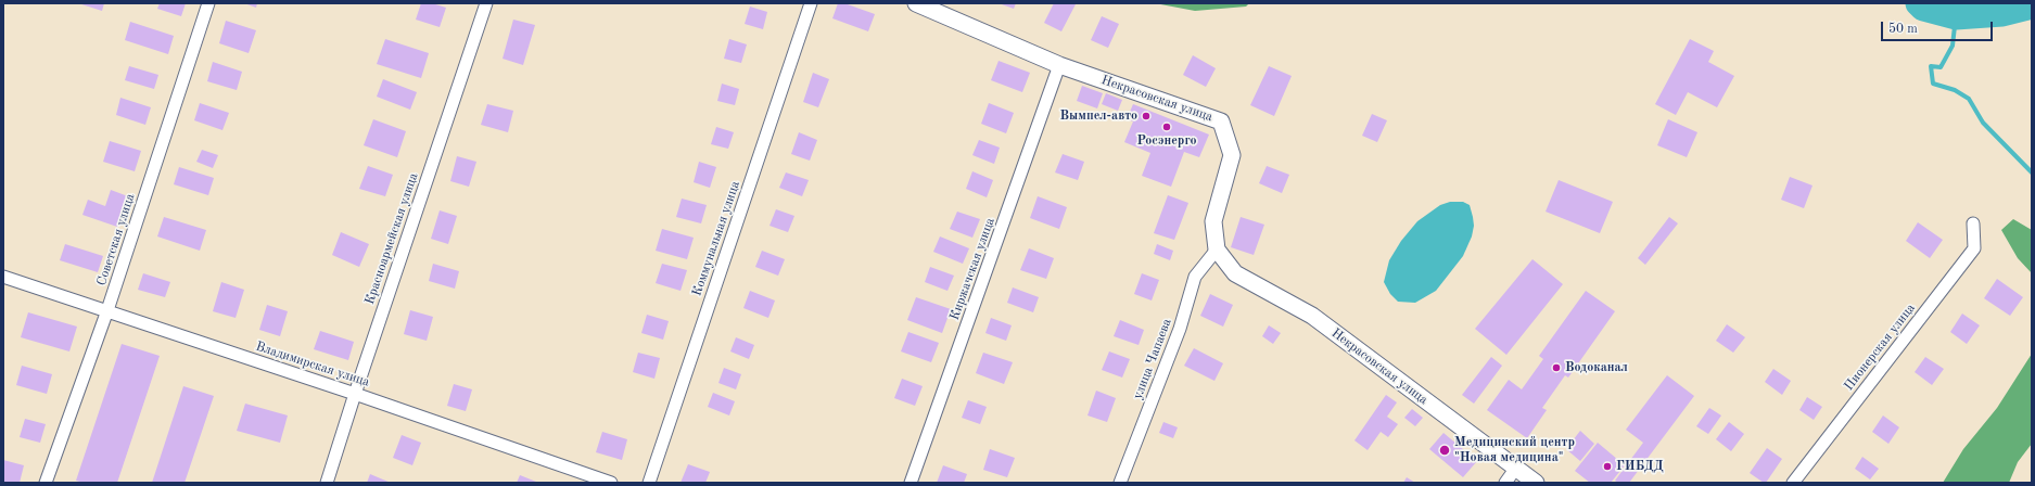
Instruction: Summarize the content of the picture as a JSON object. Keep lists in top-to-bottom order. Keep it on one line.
{"streets":{"street":["Некрасовская улица","Красноармейская улица","Коммунальная улица","Советская улица","Киржачская улица","Пионерская улица","улица Чапаева","Владимирская улица"]},"crossings":[["Некрасовская улица","Киржачская улица"],["Некрасовская улица","улица Чапаева"],["Красноармейская улица","Владимирская улица"],["Советская улица","Владимирская улица"]],"places":["Вымпел-авто","Росэнерго","Водоканал","Медицинский центр \"Новая медицина\"","ГИБДД"],"scale_bar":"50 m"}
